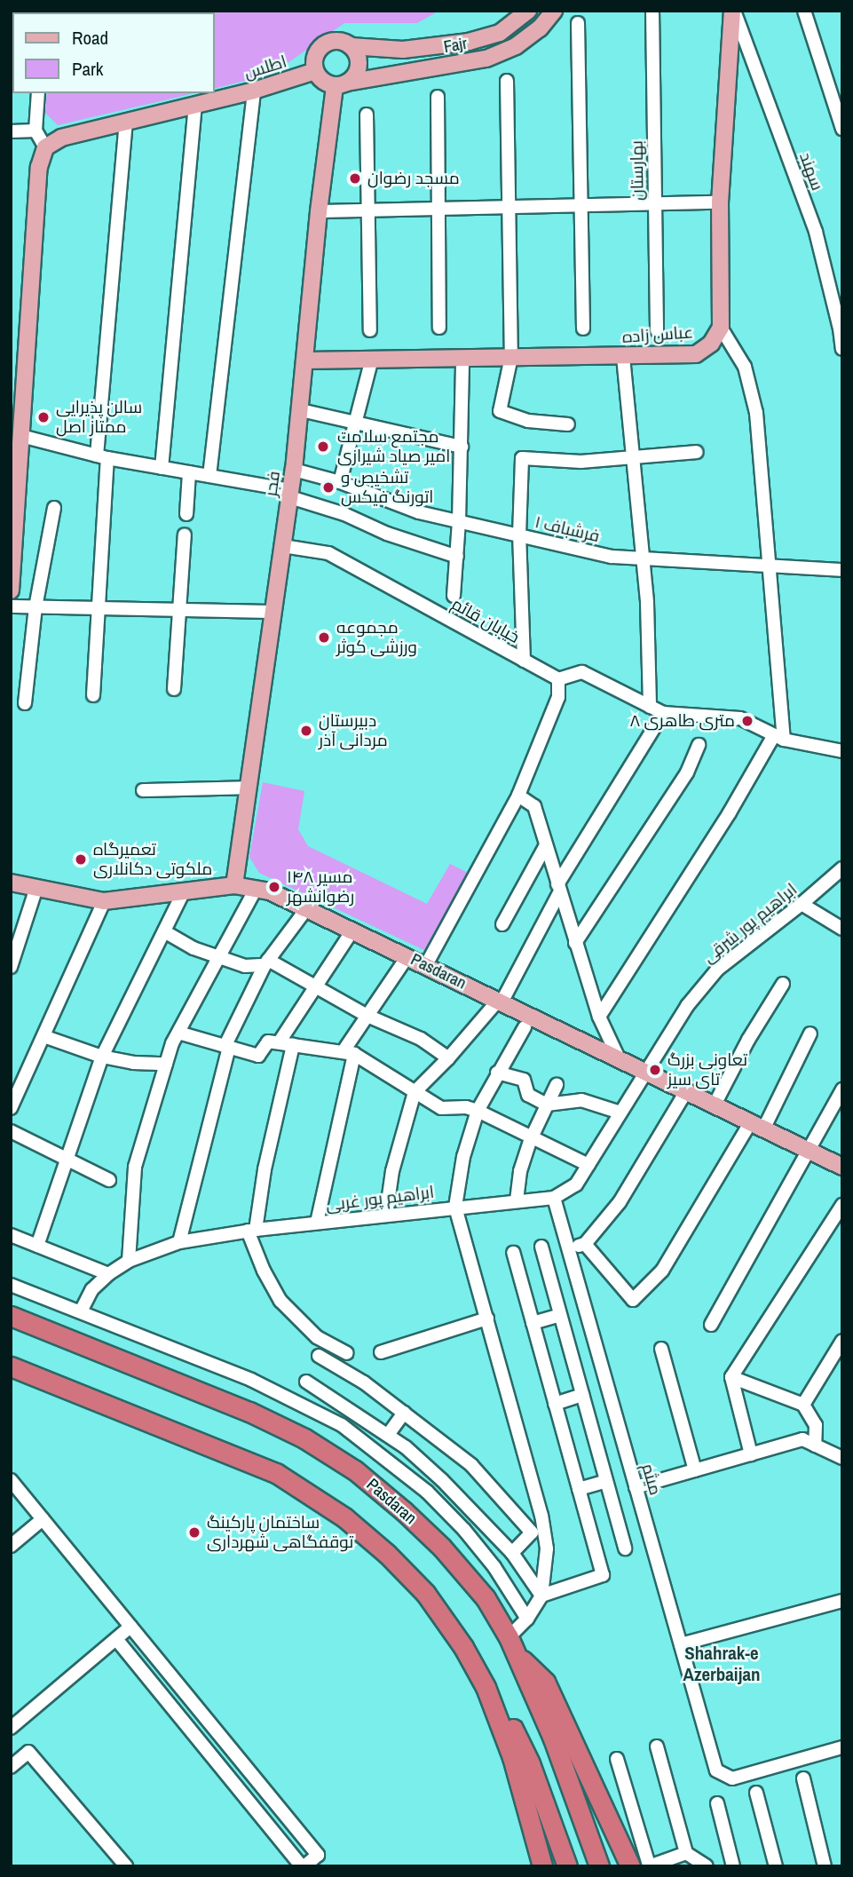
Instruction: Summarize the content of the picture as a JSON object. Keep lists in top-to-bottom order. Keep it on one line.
{"streets":{"highway":["Pasdaran"],"main road":["Fajr","اطلس","عباس زاده","فجر"],"street":["بهارستان","سهند","فرشباف ۱","خیابان قائم","ابراهیم پور شرقی","ابراهیم پور غربی","میثم"]},"crossings":[["Fajr","اطلس"],["Fajr","فجر"],["اطلس","فجر"],["عباس زاده","فجر"],["فجر","فرشباف ۱"],["فجر","خیابان قائم"],["فجر","Pasdaran"],["ابراهیم پور شرقی","Pasdaran"],["ابراهیم پور غربی","میثم"]],"districts":["Shahrak-e Azerbaijan"],"places":["مسجد رضوان","سالن پذیرایی ممتاز اصل","مجتمع سلامت امیر صیاد شیرازی","تشخیص و اتورنگ فیکس","مجموعه ورزشی کوثر","۸ متری طاهری","دبیرستان مردانی آذر","تعمیرگاه ملکوتی دکانلاری","مسیر ۱۴۸ رضوانشهر","تعاونی بزرگ تای سیز","ساختمان پارکینگ توقفگاهی شهرداری"],"legend":["Road","Park"]}
